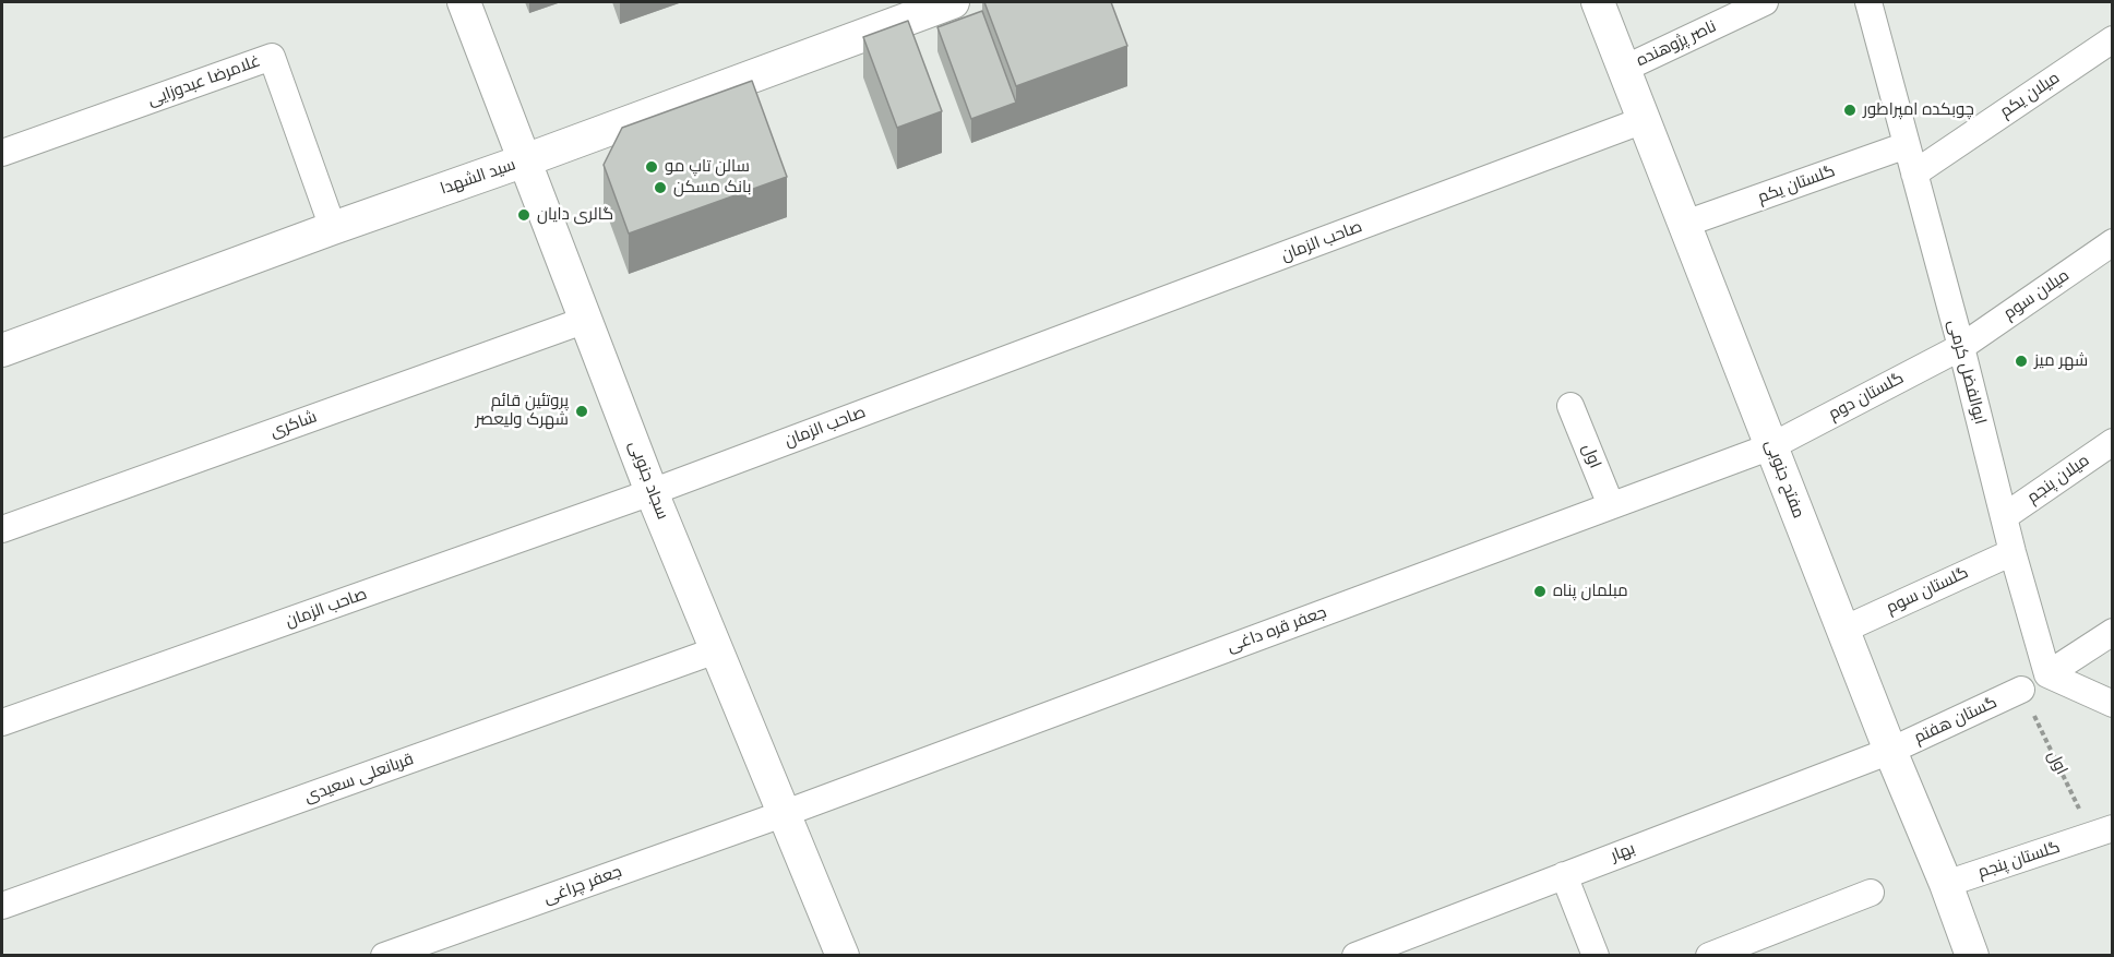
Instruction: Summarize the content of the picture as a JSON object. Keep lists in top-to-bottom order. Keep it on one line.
{"streets":{"street":["ناصر پژوهنده","غلامرضا عبدوزایی","میلان یکم","سید الشهدا","گلستان یکم","صاحب الزمان","میلان سوم","ابوالفضل کرمی","گلستان دوم","شاکری","اول","مفتح جنوبی","میلان پنجم","سجاد جنوبی","گلستان سوم","جعفر قره داغی","گستان هفتم","قربانعلی سعیدی","بهار","گلستان پنجم","جعفر چراغی"]},"crossings":[["ناصر پژوهنده","مفتح جنوبی"],["غلامرضا عبدوزایی","سید الشهدا"],["میلان یکم","ابوالفضل کرمی"],["سید الشهدا","سجاد جنوبی"],["گلستان یکم","ابوالفضل کرمی"],["گلستان یکم","مفتح جنوبی"],["صاحب الزمان","مفتح جنوبی"],["صاحب الزمان","سجاد جنوبی"],["میلان سوم","ابوالفضل کرمی"],["میلان سوم","گلستان دوم"],["ابوالفضل کرمی","گلستان دوم"],["ابوالفضل کرمی","میلان پنجم"],["ابوالفضل کرمی","گلستان سوم"],["گلستان دوم","مفتح جنوبی"],["گلستان دوم","جعفر قره داغی"],["شاکری","سجاد جنوبی"],["اول","جعفر قره داغی"],["اول","گستان هفتم"],["اول","گلستان پنجم"],["مفتح جنوبی","گلستان سوم"],["مفتح جنوبی","جعفر قره داغی"],["مفتح جنوبی","گستان هفتم"],["مفتح جنوبی","بهار"],["مفتح جنوبی","گلستان پنجم"],["سجاد جنوبی","جعفر قره داغی"],["سجاد جنوبی","قربانعلی سعیدی"],["سجاد جنوبی","جعفر چراغی"],["جعفر قره داغی","جعفر چراغی"],["گستان هفتم","بهار"]],"places":["چوبکده امپراطور","سالن تاپ مو","بانک مسکن","گالری دایان","شهر میز","پروتئین قائم شهرک ولیعصر","مبلمان پناه"]}
